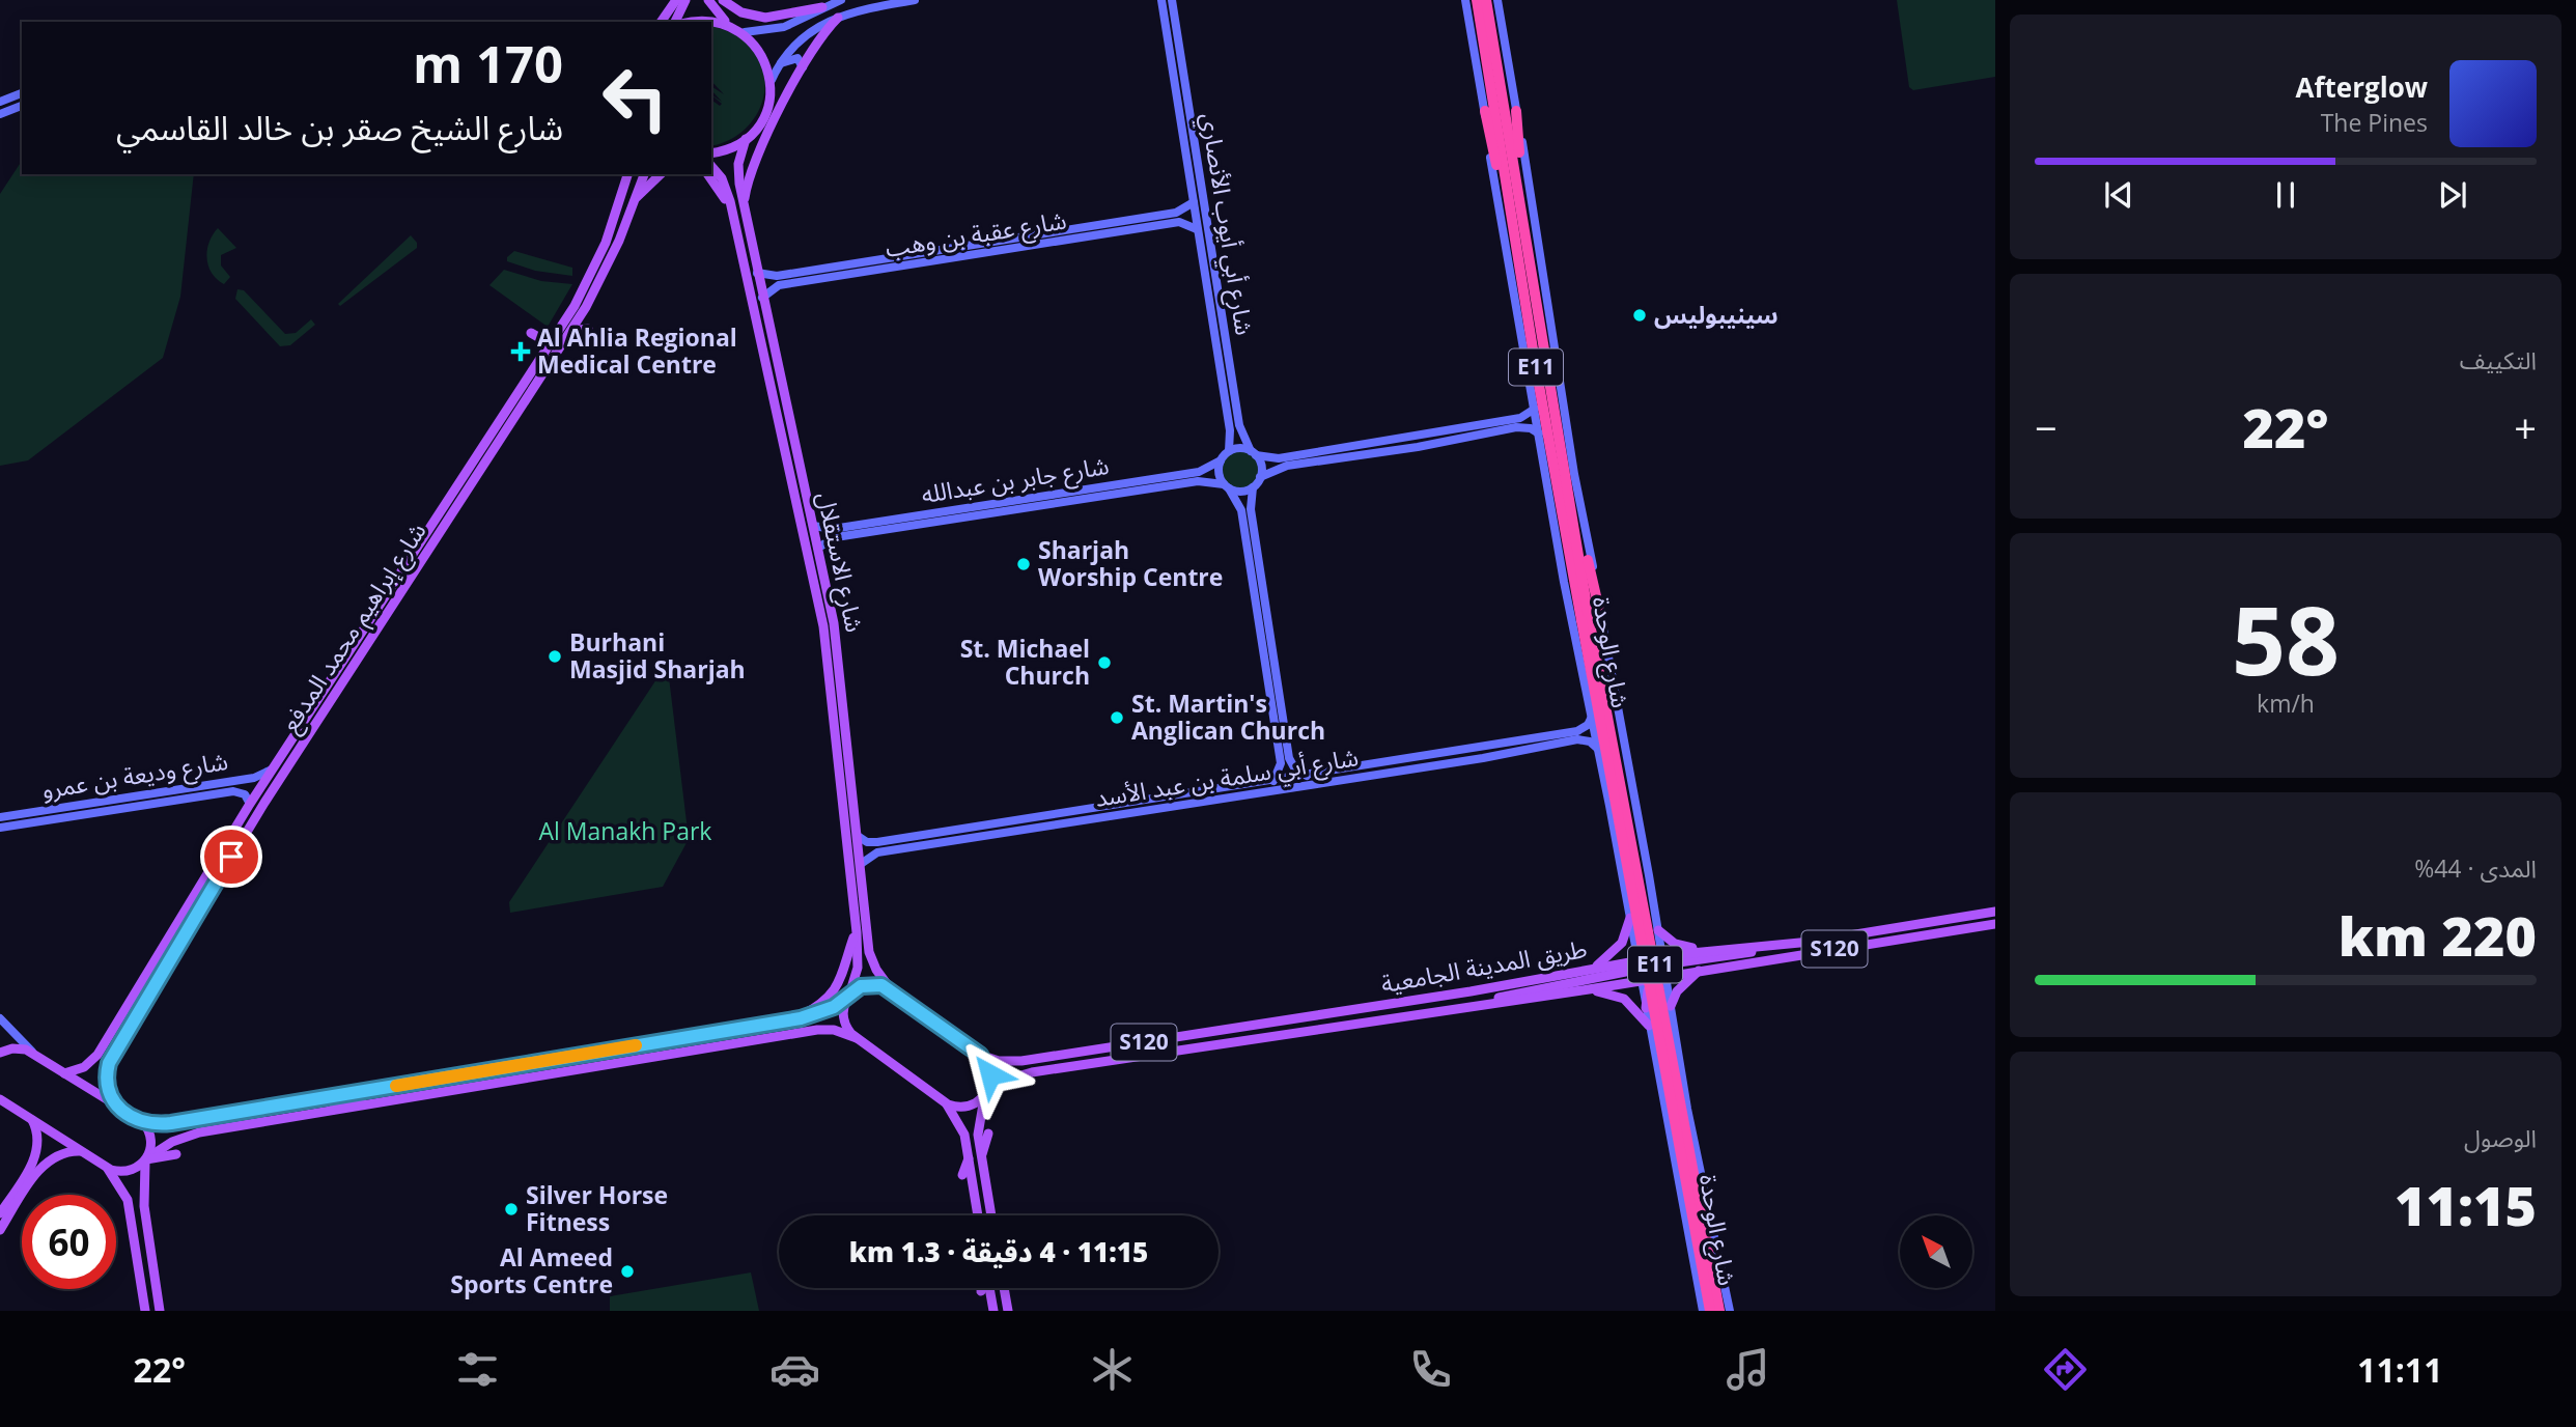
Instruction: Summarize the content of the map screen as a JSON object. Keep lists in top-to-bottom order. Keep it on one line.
{"streets":{"highway":["E11","شارع الوحدة"],"main road":["شارع الاستقلال","شارع إبراهيم محمد المدفع","S120","طريق المدينة الجامعية"],"street":["شارع أبي أيوب الأنصاري","شارع عقبة بن وهب","شارع جابر بن عبدالله","شارع وديعة بن عمرو","شارع أبي سلمة بن عبد الأسد"]},"crossings":[["شارع أبي أيوب الأنصاري","شارع عقبة بن وهب"],["شارع أبي أيوب الأنصاري","شارع جابر بن عبدالله"],["شارع عقبة بن وهب","شارع الاستقلال"],["شارع جابر بن عبدالله","شارع الاستقلال"],["شارع الاستقلال","شارع أبي سلمة بن عبد الأسد"],["شارع إبراهيم محمد المدفع","شارع وديعة بن عمرو"]],"parks":["Al Manakh Park"],"places":{"other":["سينيبوليس","Sharjah Worship Centre","Burhani Masjid Sharjah","St. Michael Church","St. Martin's Anglican Church","Silver Horse Fitness","Al Ameed Sports Centre"],"health":["Al Ahlia Regional Medical Centre"]},"north":"top left","page":{"turn":["170 m","شارع الشيخ صقر بن خالد القاسمي"],"song":["Afterglow","The Pines"],"tile":["التكييف",["58","km/h"],["المدى · 44%","220 km"],["الوصول","11:15"]],"heat":["−","22°","+"],"limit":"60","trip":"11:15 · 4 دقيقة · 1.3 km","tabs":["11:11","22°"]}}
